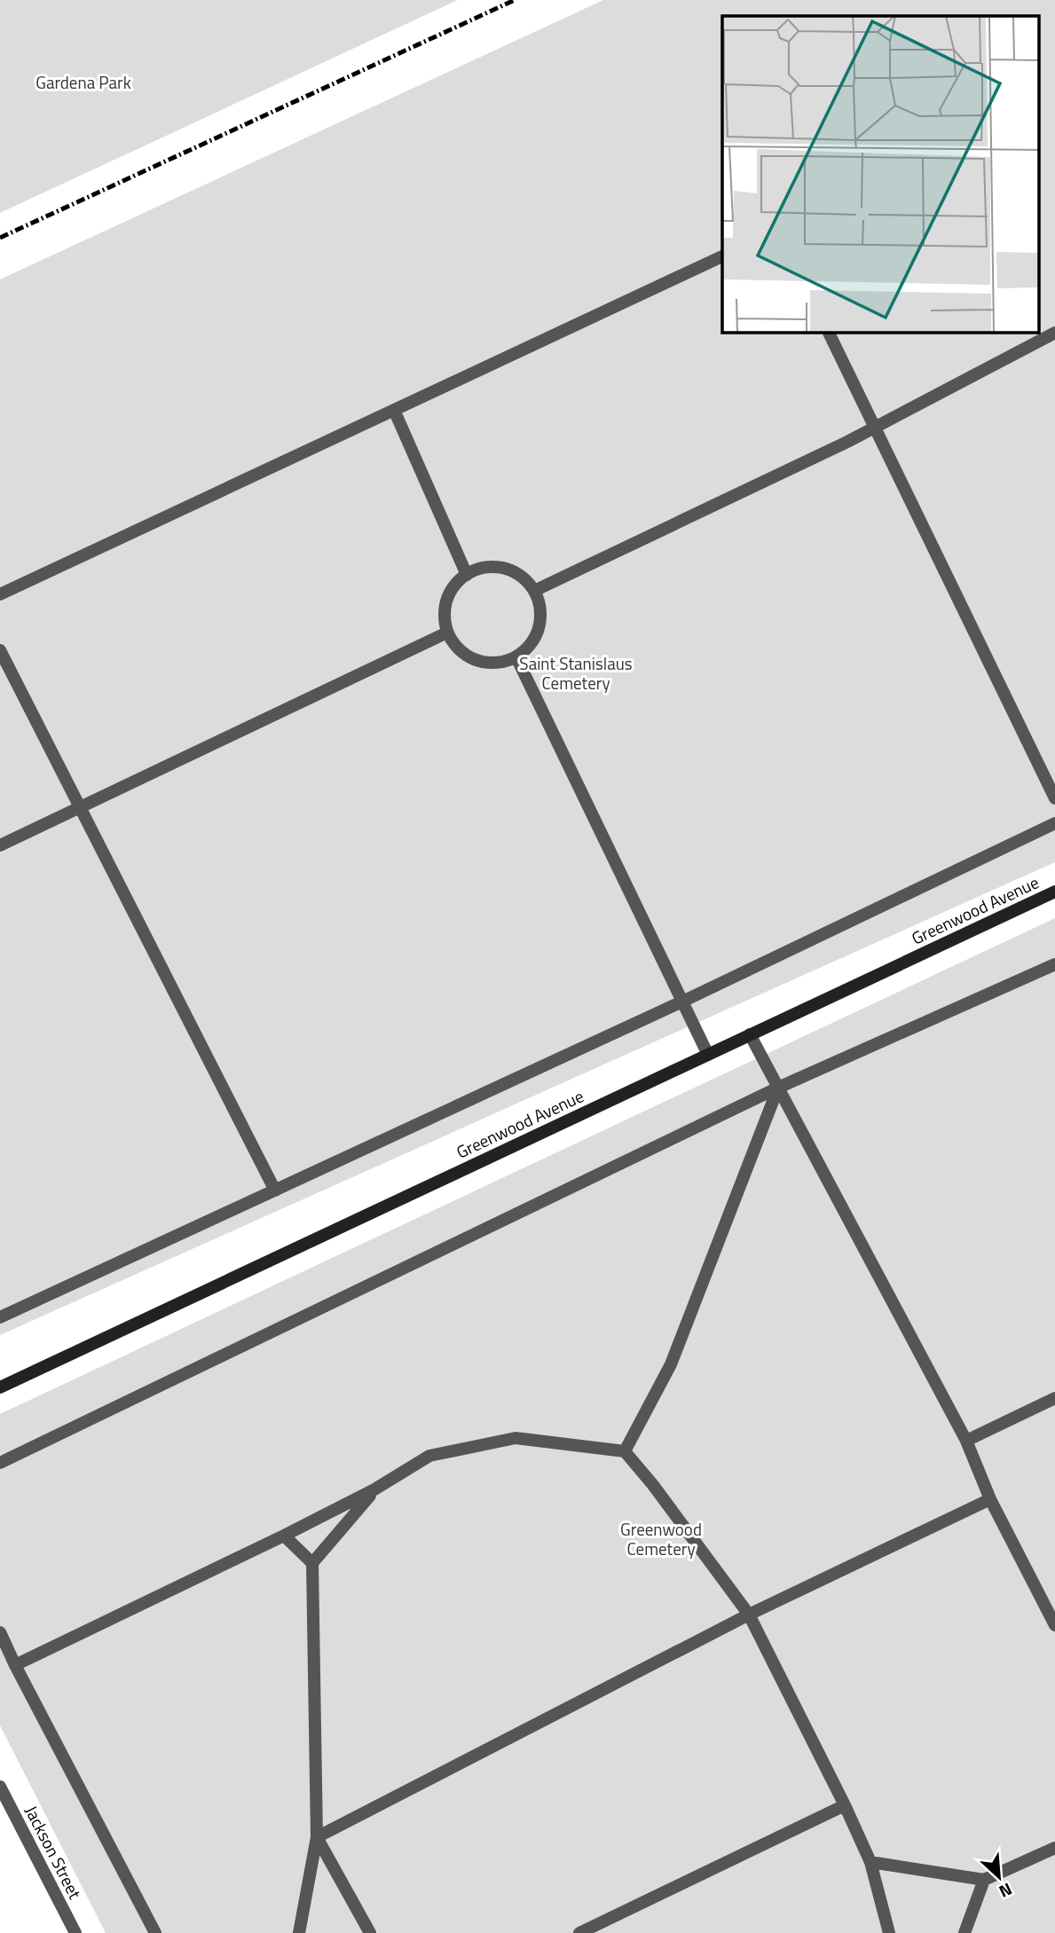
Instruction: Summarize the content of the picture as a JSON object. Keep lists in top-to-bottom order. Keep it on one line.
{"streets":{"street":["Greenwood Avenue","Jackson Street"]},"parks":["Gardena Park","Saint Stanislaus Cemetery","Greenwood Cemetery"],"north":"bottom right"}
